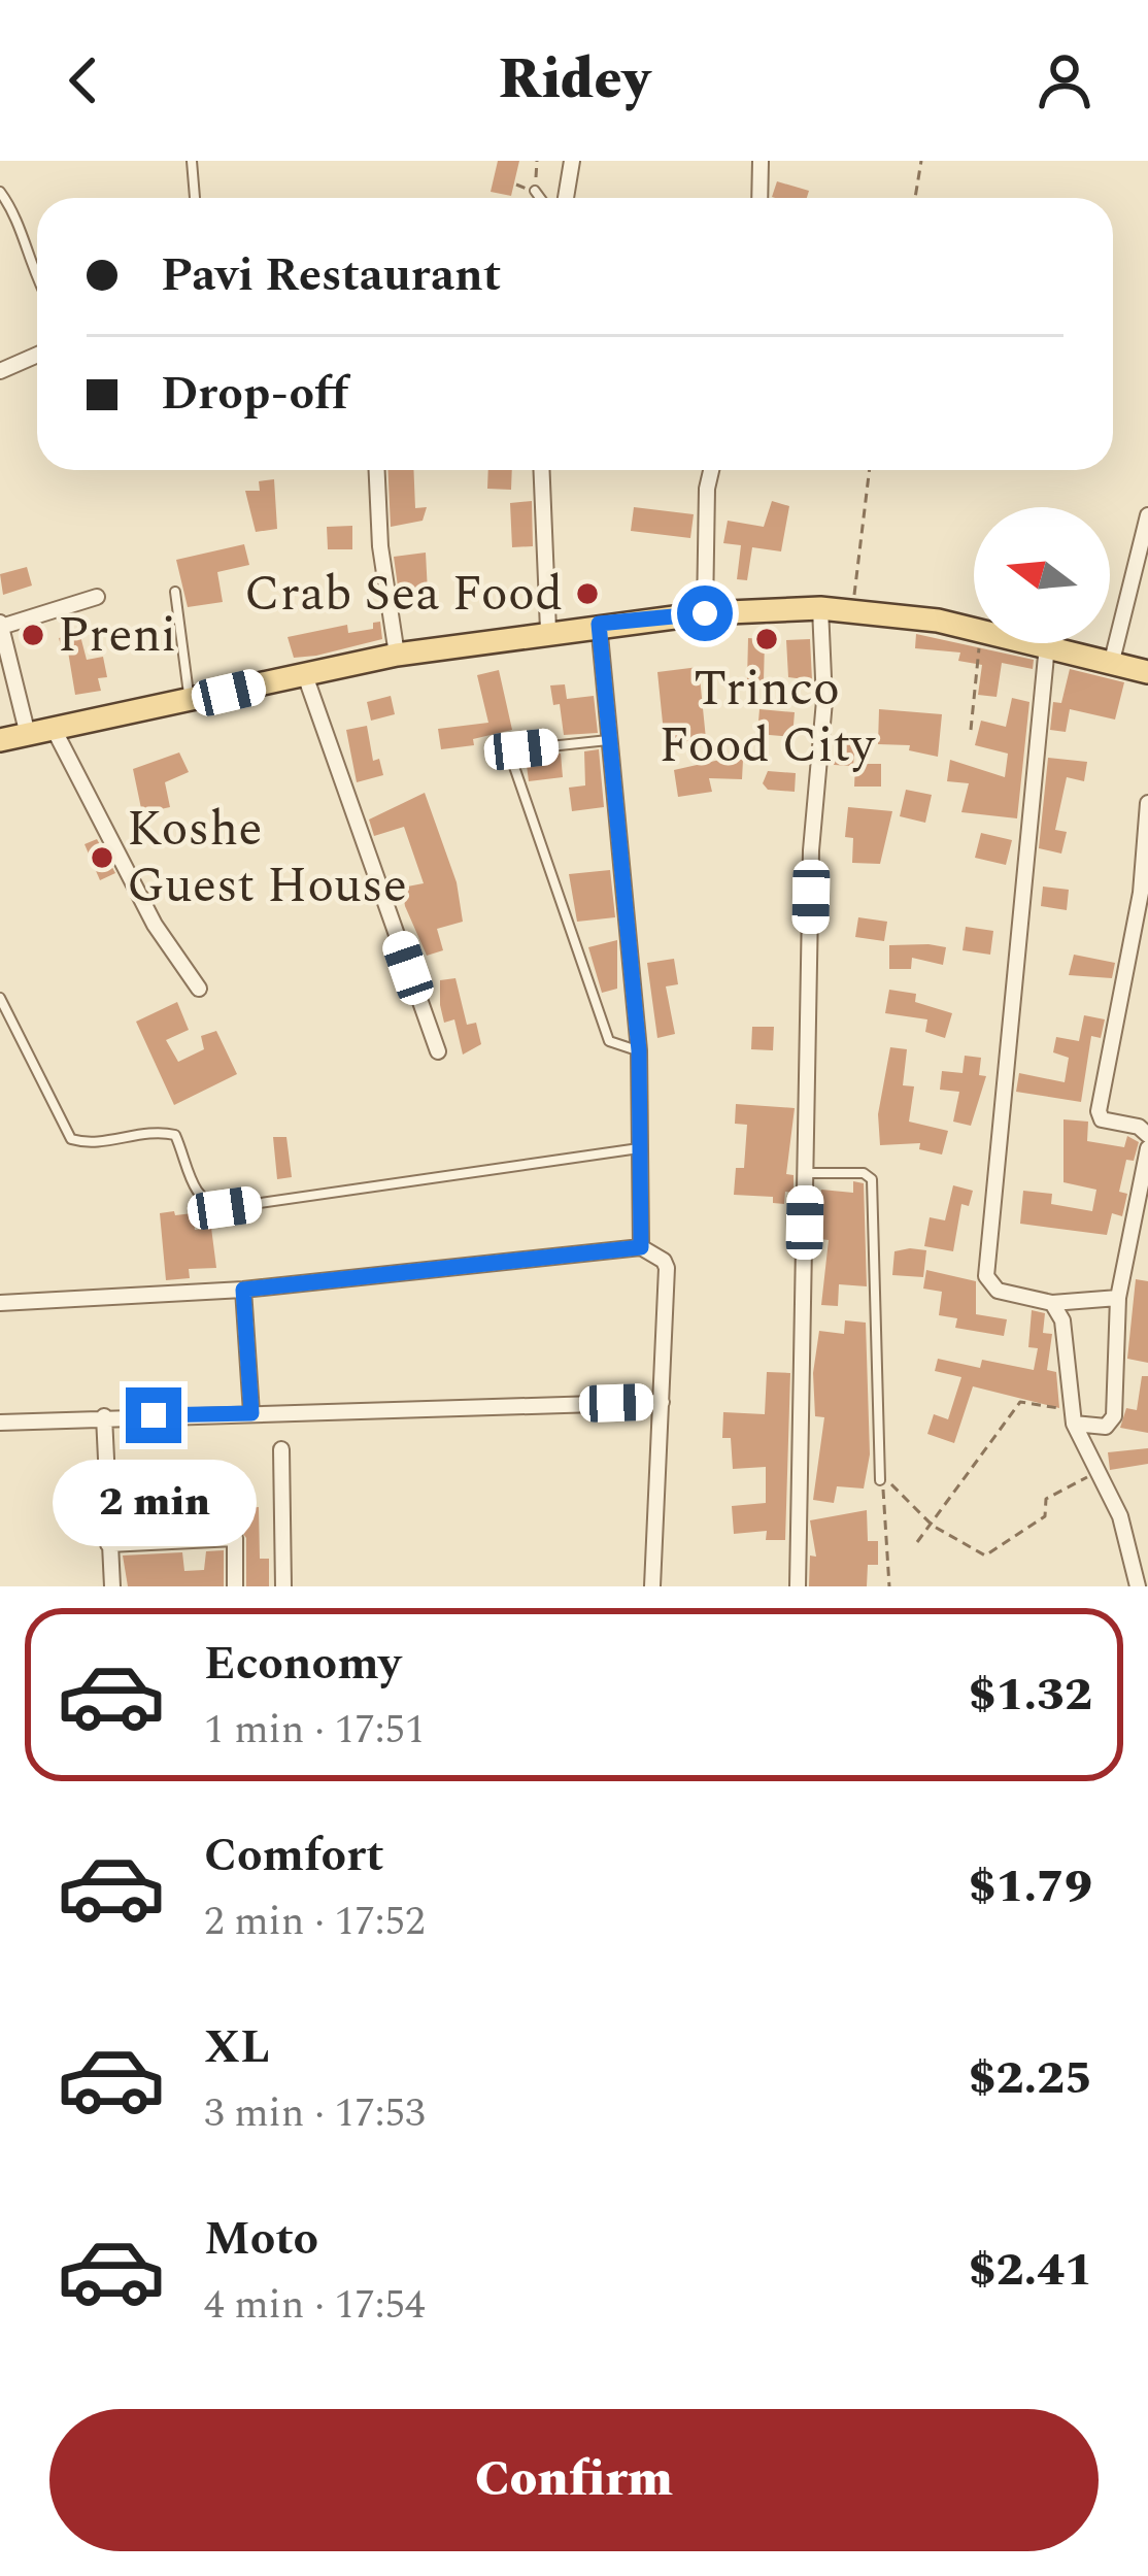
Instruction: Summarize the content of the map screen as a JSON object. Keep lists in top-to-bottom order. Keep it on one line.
{"places":["Crab Sea Food","Preni","Trinco Food City","Koshe Guest House"],"north":"left","page":{"header":"Ridey","banner":["Pavi Restaurant","Drop-off"],"bubble":"2 min","list":[{"name":"Economy","note":"1 min · 17:51","value":"$1.32"},{"name":"Comfort","note":"2 min · 17:52","value":"$1.79"},{"name":"XL","note":"3 min · 17:53","value":"$2.25"},{"name":"Moto","note":"4 min · 17:54","value":"$2.41"}],"buttons":"Confirm"}}
